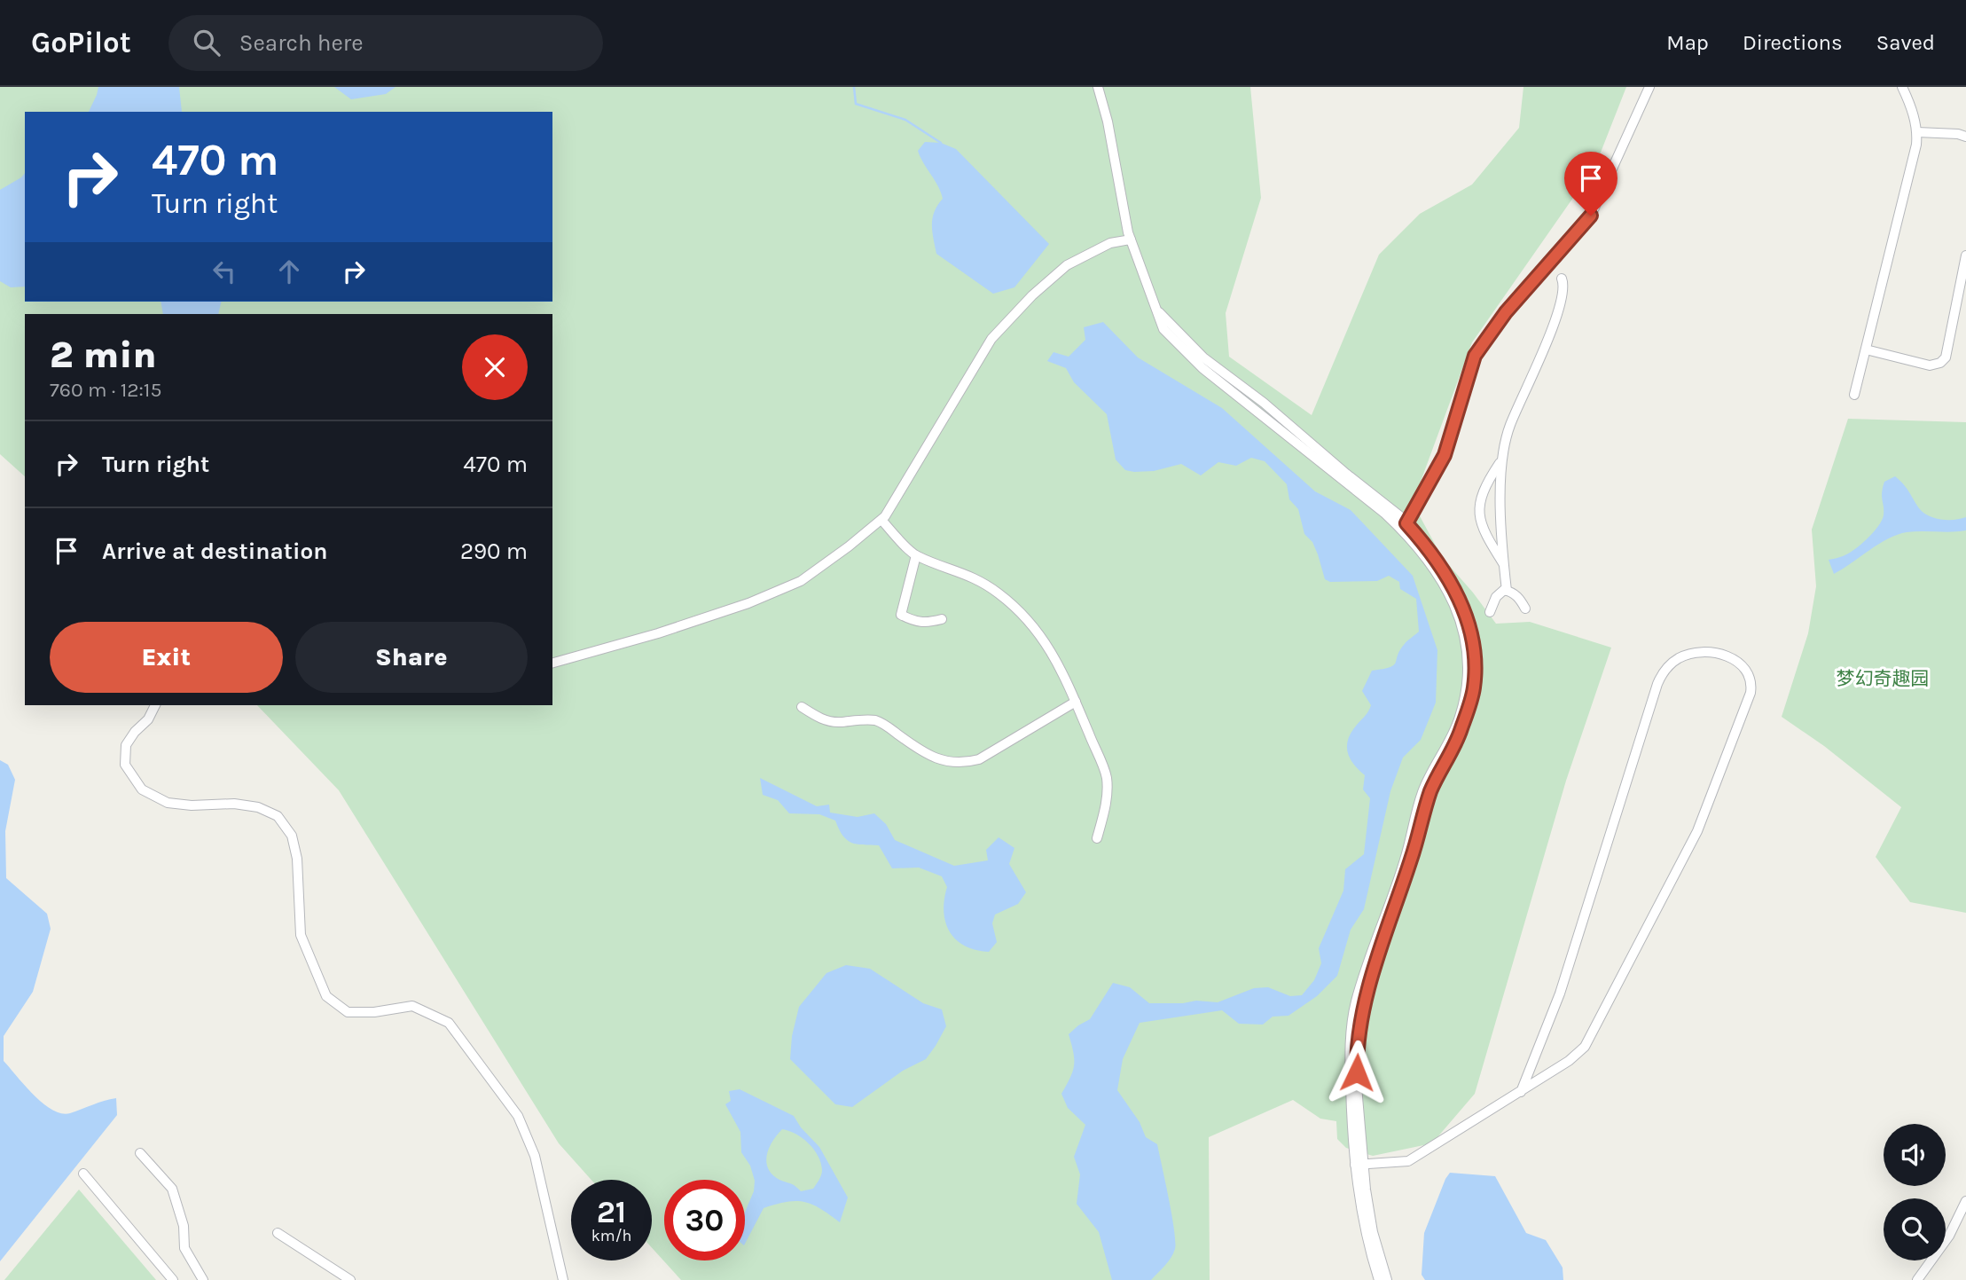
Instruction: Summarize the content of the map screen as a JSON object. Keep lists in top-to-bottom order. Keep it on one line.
{"parks":["梦幻奇趣园"],"page":{"header":"GoPilot","search":"Search here","nav":["Map","Directions","Saved"],"turn":["470 m","Turn right"],"heading":["2 min","760 m · 12:15"],"list":[{"name":"Turn right","value":"470 m"},{"name":"Arrive at destination","value":"290 m"}],"buttons":["Exit","Share"],"speed":"21 km/h","limit":"30"}}
